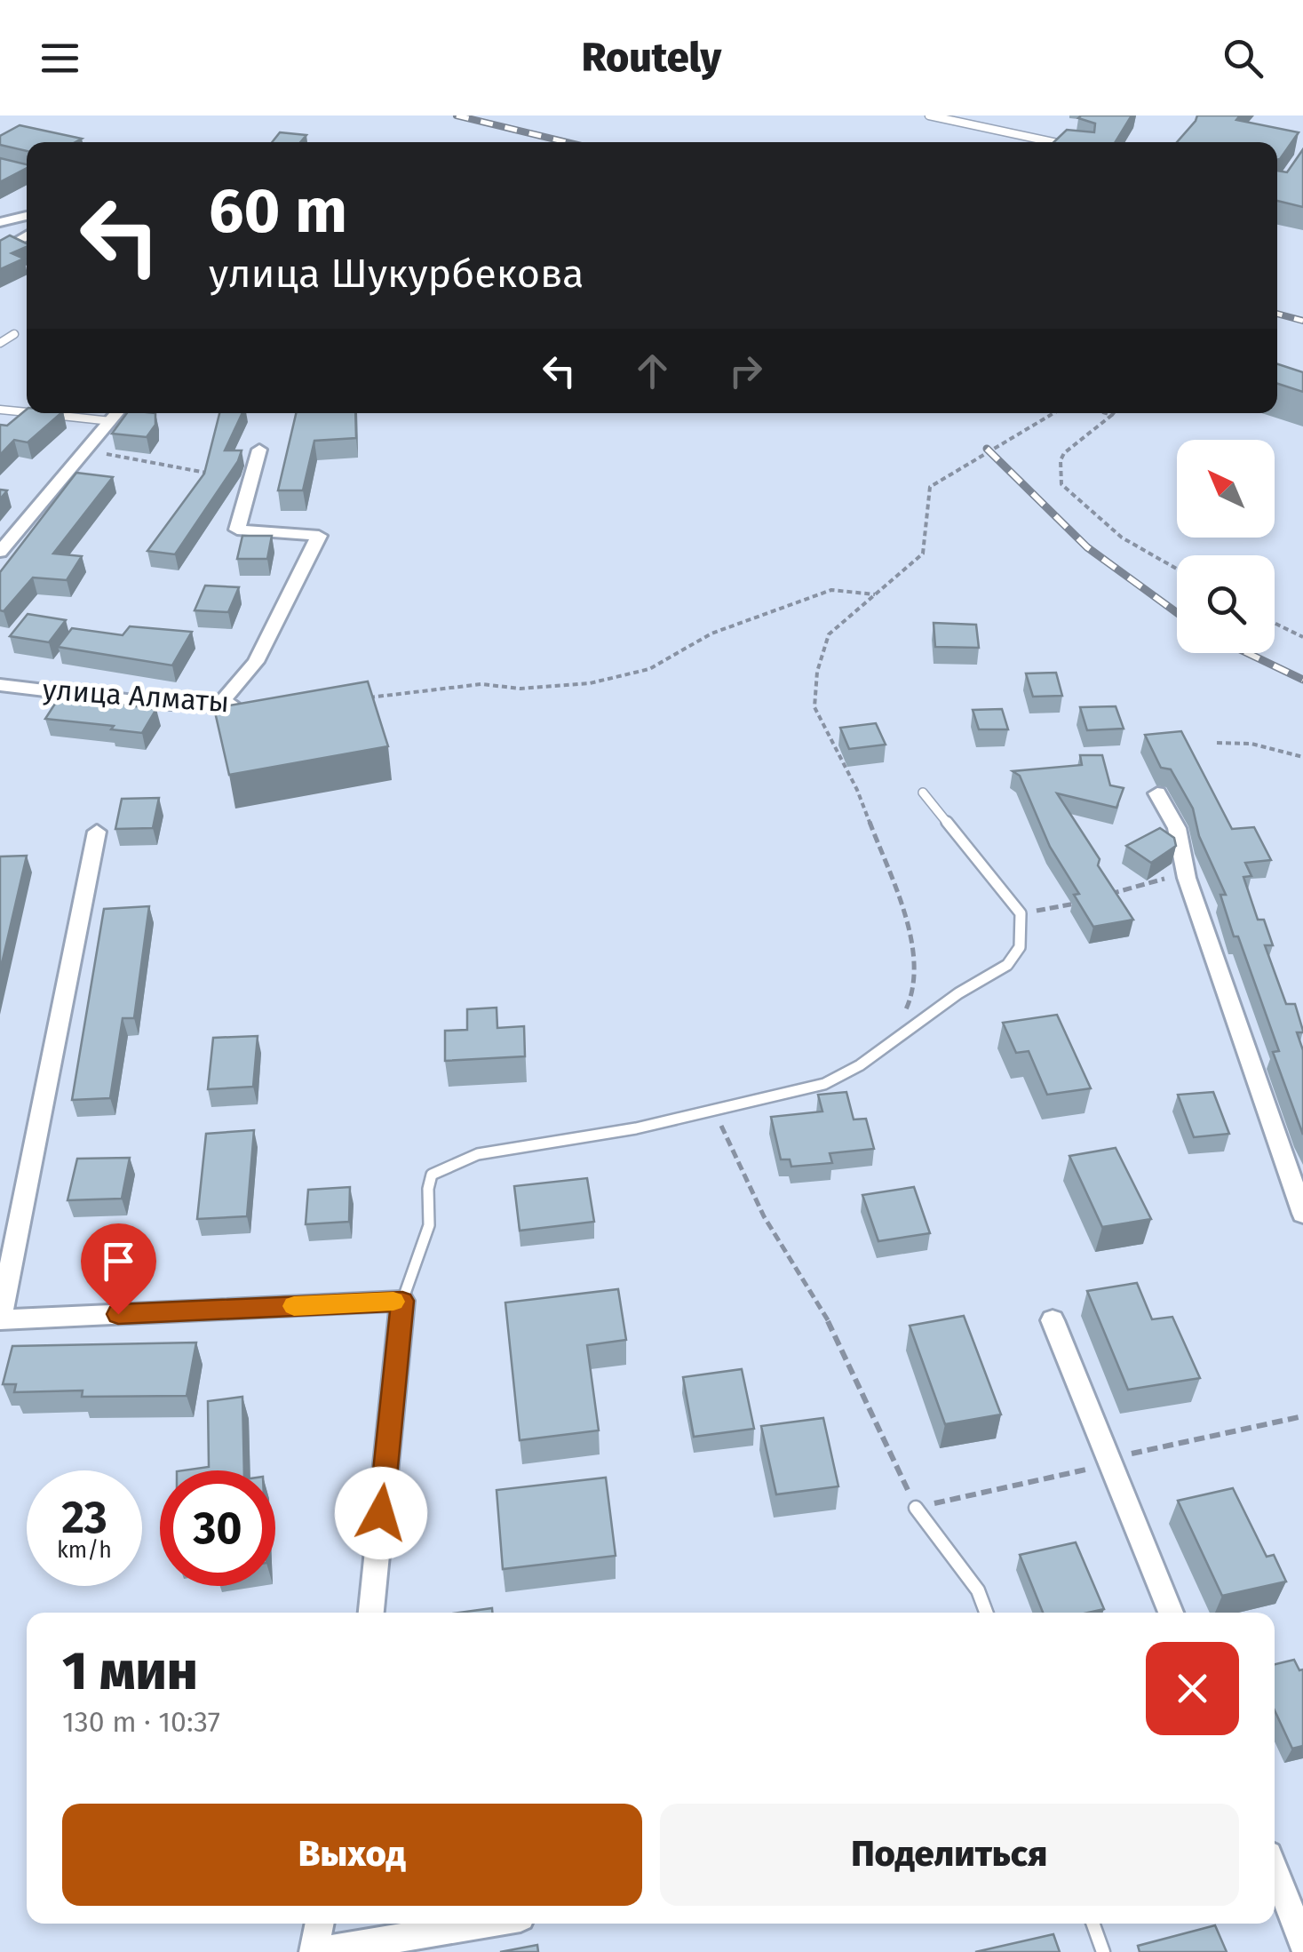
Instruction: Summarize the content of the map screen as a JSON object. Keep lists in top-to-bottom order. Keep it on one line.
{"streets":{"street":["улица Алматы"]},"north":"top left","page":{"header":"Routely","turn":["60 m","улица Шукурбекова"],"speed":"23 km/h","limit":"30","heading":["1 мин","130 m · 10:37"],"buttons":["Выход","Поделиться"]}}
